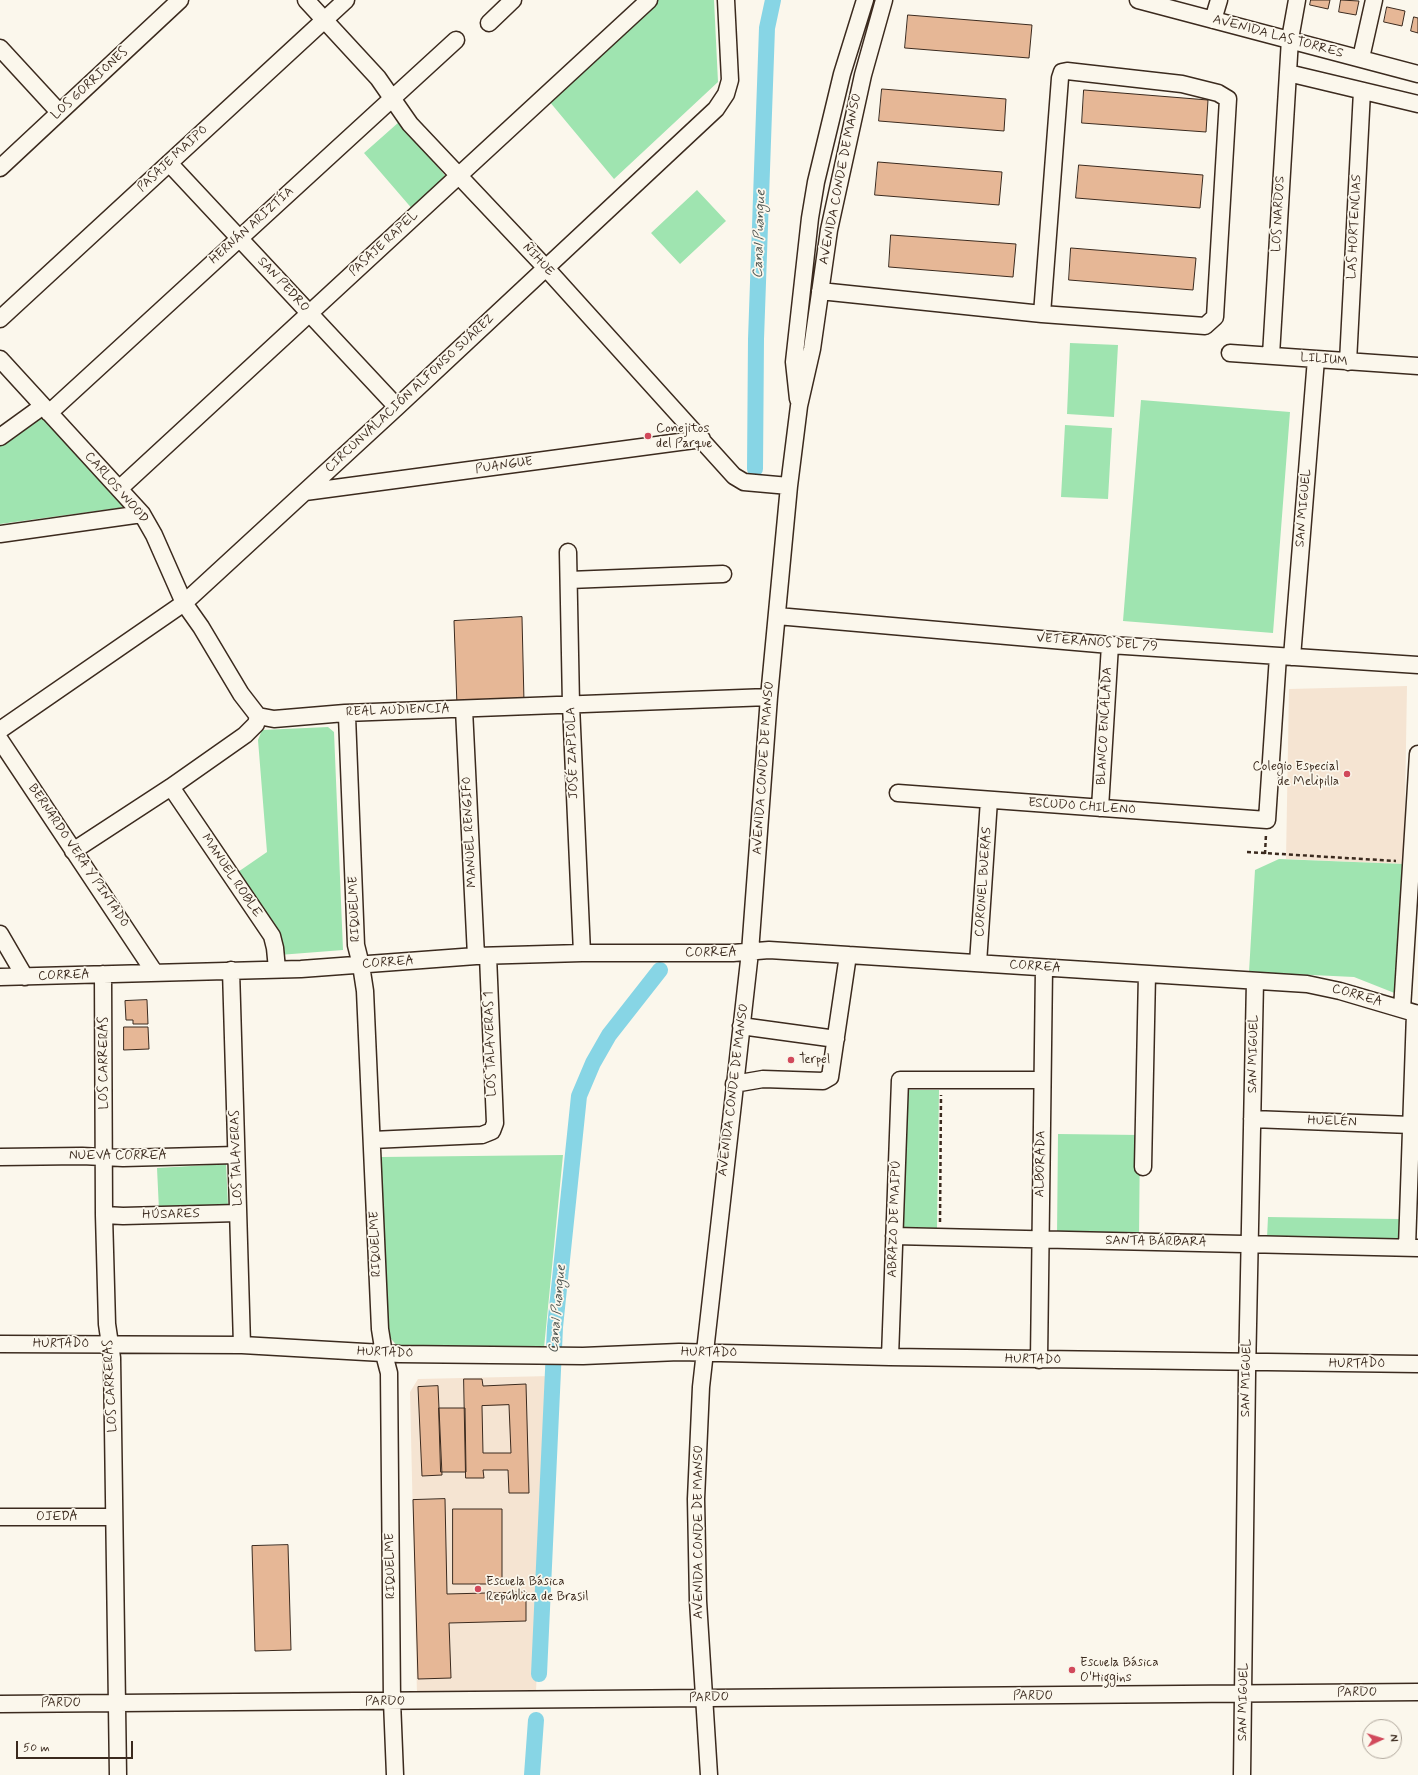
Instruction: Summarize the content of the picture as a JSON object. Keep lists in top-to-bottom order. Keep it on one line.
{"streets":{"street":["AVENIDA LAS TORRES","LOS GORRIONES","PASAJE MAIPO","AVENIDA CONDE DE MANSO","LOS NARDOS","HERNÁN ARIZTÍA","LAS HORTENCIAS","PASAJE RAPEL","ÑIHUE","SAN PEDRO","LILIUM","CIRCUNVALACIÓN ALFONSO SUÁREZ","PUANGUE","CARLOS WOOD","SAN MIGUEL","VETERANOS DEL 79","REAL AUDIENCIA","BLANCO ENCALADA","JOSÉ ZAPIOLA","ESCUDO CHILENO","MANUEL RENGIFO","BERNARDO VERA Y PINTADO","MANUEL ROBLE","CORONEL BUERAS","RIQUELME","CORREA","LOS TALAVERAS 1","LOS CARRERAS","HUELÉN","NUEVA CORREA","LOS TALAVERAS","ALBORADA","HÚSARES","ABRAZO DE MAIPÚ","SANTA BÁRBARA","HURTADO","OJEDA","PARDO"]},"crossings":[["AVENIDA LAS TORRES","LOS NARDOS"],["PASAJE MAIPO","ÑIHUE"],["PASAJE MAIPO","SAN PEDRO"],["AVENIDA CONDE DE MANSO","ÑIHUE"],["AVENIDA CONDE DE MANSO","VETERANOS DEL 79"],["AVENIDA CONDE DE MANSO","REAL AUDIENCIA"],["AVENIDA CONDE DE MANSO","CORREA"],["AVENIDA CONDE DE MANSO","HURTADO"],["AVENIDA CONDE DE MANSO","PARDO"],["LOS NARDOS","LILIUM"],["HERNÁN ARIZTÍA","ÑIHUE"],["HERNÁN ARIZTÍA","SAN PEDRO"],["HERNÁN ARIZTÍA","CARLOS WOOD"],["LAS HORTENCIAS","LILIUM"],["PASAJE RAPEL","ÑIHUE"],["PASAJE RAPEL","SAN PEDRO"],["PASAJE RAPEL","CARLOS WOOD"],["ÑIHUE","CIRCUNVALACIÓN ALFONSO SUÁREZ"],["ÑIHUE","PUANGUE"],["SAN PEDRO","CIRCUNVALACIÓN ALFONSO SUÁREZ"],["LILIUM","SAN MIGUEL"],["CIRCUNVALACIÓN ALFONSO SUÁREZ","PUANGUE"],["CIRCUNVALACIÓN ALFONSO SUÁREZ","CARLOS WOOD"],["CARLOS WOOD","REAL AUDIENCIA"],["SAN MIGUEL","VETERANOS DEL 79"],["SAN MIGUEL","ESCUDO CHILENO"],["SAN MIGUEL","CORREA"],["SAN MIGUEL","HUELÉN"],["SAN MIGUEL","SANTA BÁRBARA"],["SAN MIGUEL","HURTADO"],["SAN MIGUEL","PARDO"],["VETERANOS DEL 79","BLANCO ENCALADA"],["REAL AUDIENCIA","JOSÉ ZAPIOLA"],["REAL AUDIENCIA","MANUEL RENGIFO"],["REAL AUDIENCIA","RIQUELME"],["BLANCO ENCALADA","ESCUDO CHILENO"],["JOSÉ ZAPIOLA","CORREA"],["ESCUDO CHILENO","CORONEL BUERAS"],["MANUEL RENGIFO","CORREA"],["MANUEL RENGIFO","LOS TALAVERAS 1"],["BERNARDO VERA Y PINTADO","CORREA"],["MANUEL ROBLE","CORREA"],["CORONEL BUERAS","CORREA"],["RIQUELME","CORREA"],["RIQUELME","LOS TALAVERAS 1"],["RIQUELME","HURTADO"],["RIQUELME","PARDO"],["CORREA","LOS TALAVERAS 1"],["CORREA","LOS CARRERAS"],["CORREA","LOS TALAVERAS"],["CORREA","ALBORADA"],["LOS CARRERAS","NUEVA CORREA"],["LOS CARRERAS","HÚSARES"],["LOS CARRERAS","HURTADO"],["LOS CARRERAS","OJEDA"],["LOS CARRERAS","PARDO"],["NUEVA CORREA","LOS TALAVERAS"],["LOS TALAVERAS","HÚSARES"],["LOS TALAVERAS","HURTADO"],["ALBORADA","SANTA BÁRBARA"],["ALBORADA","HURTADO"],["ABRAZO DE MAIPÚ","SANTA BÁRBARA"],["ABRAZO DE MAIPÚ","HURTADO"]],"water":["Canal Puangue"],"places":["Conejitos del Parque","Colegio Especial de Melipilla","Terpel","Escuela Básica República de Brasil","Escuela Básica O'Higgins"],"scale_bar":"50 m","north":"right"}
